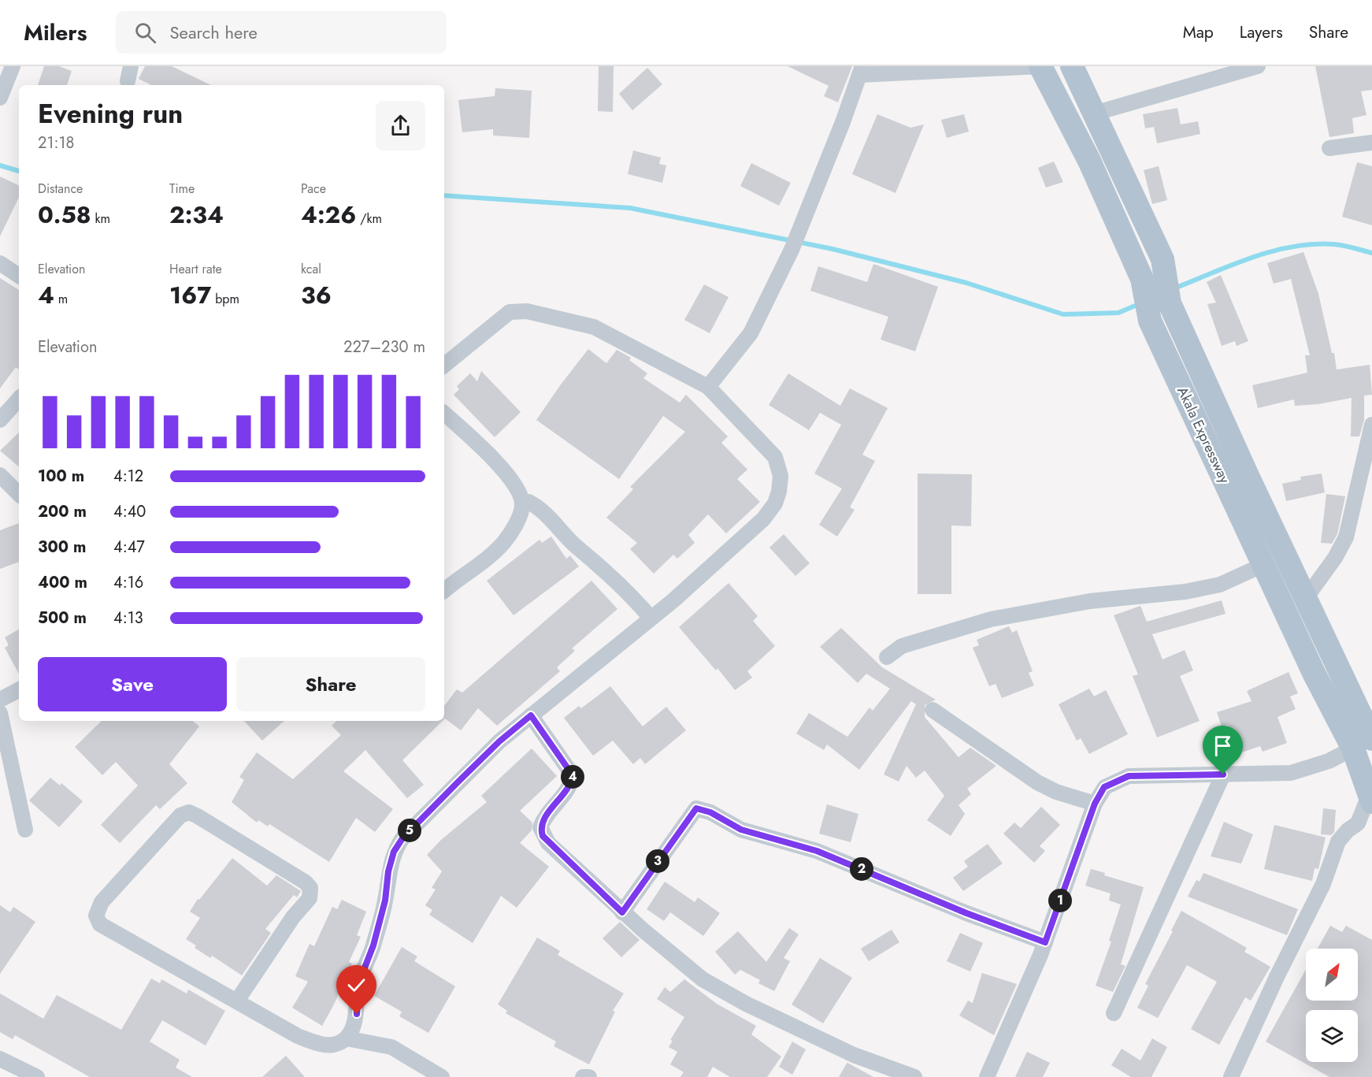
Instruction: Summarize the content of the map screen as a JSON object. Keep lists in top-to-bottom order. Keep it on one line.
{"streets":{"main road":["Akala Expressway"]},"north":"top right","page":{"header":"Milers","search":"Search here","nav":["Map","Layers","Share"],"heading":["Evening run","21:18"],"stats":[["Distance","0.58 km"],["Time","2:34"],["Pace","4:26 /km"],["Elevation","4 m"],["Heart rate","167 bpm"],["kcal","36"]],"chart":["Elevation","227–230 m"],"list":[{"name":"100 m","note":"4:12"},{"name":"200 m","note":"4:40"},{"name":"300 m","note":"4:47"},{"name":"400 m","note":"4:16"},{"name":"500 m","note":"4:13"}],"buttons":["Save","Share"],"pins":["4","5","3","2","1"]}}
